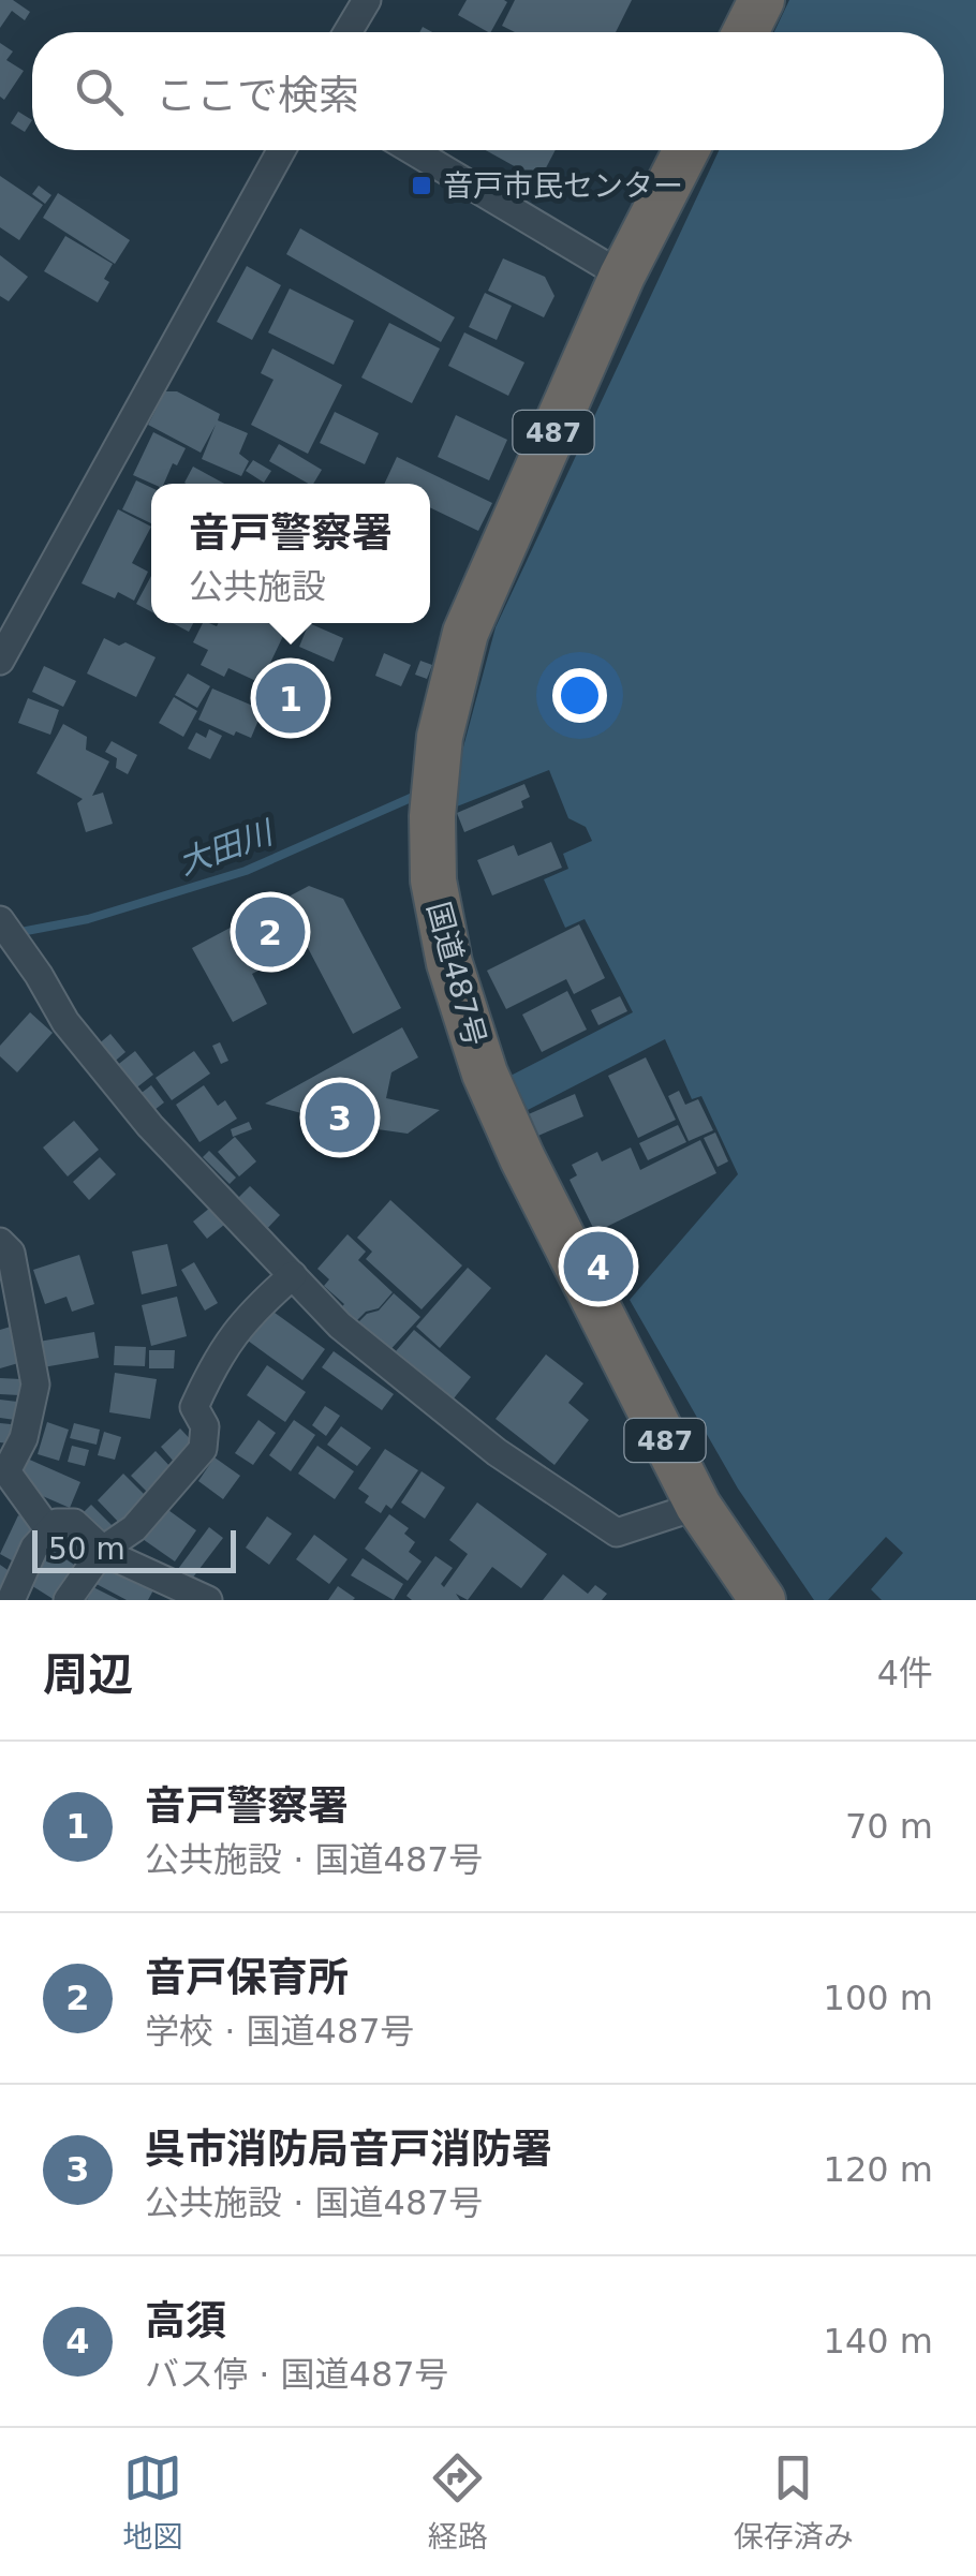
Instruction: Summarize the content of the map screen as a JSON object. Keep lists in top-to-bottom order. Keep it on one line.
{"streets":{"highway":["487","国道487号"]},"water":["大田川"],"places":{"transit":["音戸市民センター"]},"scale_bar":"50 m","page":{"search":"ここで検索","popup":["音戸警察署","公共施設"],"pins":["1","2","3","4"],"scale":"50 m","heading":["周辺","4件"],"list":[{"mark":"1","name":"音戸警察署","note":"公共施設 · 国道487号","value":"70 m"},{"mark":"2","name":"音戸保育所","note":"学校 · 国道487号","value":"100 m"},{"mark":"3","name":"呉市消防局音戸消防署","note":"公共施設 · 国道487号","value":"120 m"},{"mark":"4","name":"高須","note":"バス停 · 国道487号","value":"140 m"}],"nav":["地図","経路","保存済み"]}}
